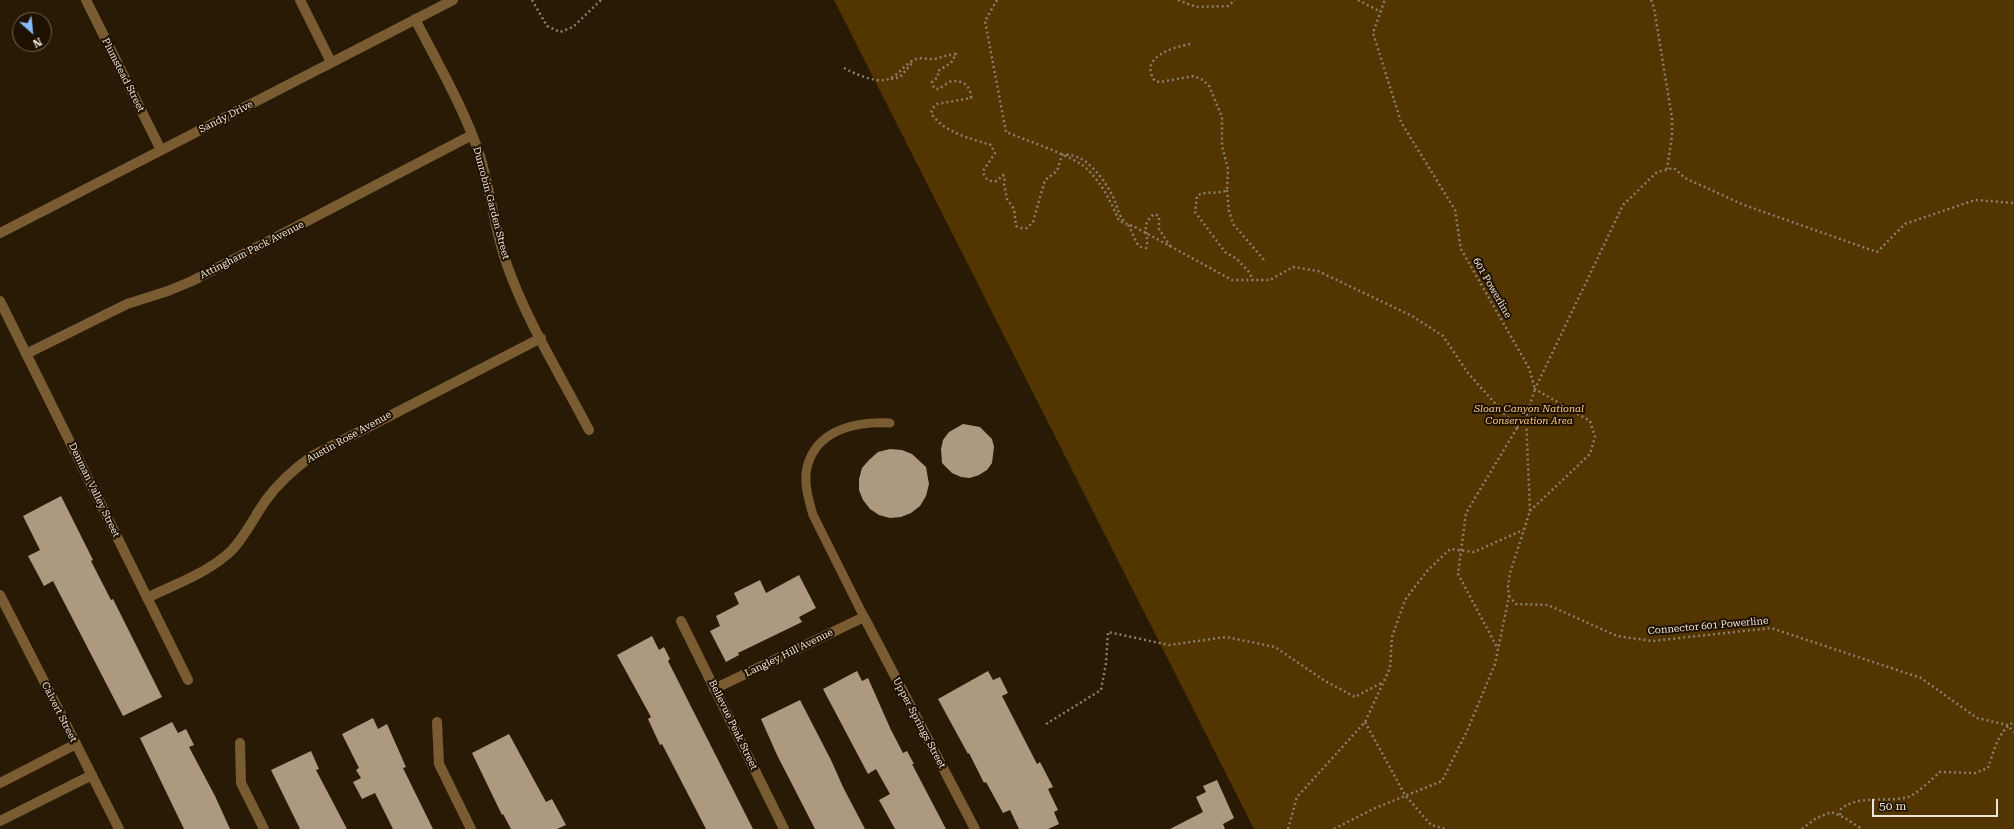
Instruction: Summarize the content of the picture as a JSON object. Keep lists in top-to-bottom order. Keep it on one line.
{"streets":{"street":["Plumstead Street","Sandy Drive","Dunrobin Garden Street","Attingham Pack Avenue","Austin Rose Avenue","Denman Valley Street","Langley Hill Avenue","Calvert Street","Upper Springs Street","Bellevue Peak Street"],"path":["601 Powerline","Connector 601 Powerline"]},"crossings":[["Plumstead Street","Sandy Drive"],["Sandy Drive","Dunrobin Garden Street"],["Dunrobin Garden Street","Attingham Pack Avenue"],["Dunrobin Garden Street","Austin Rose Avenue"],["Attingham Pack Avenue","Denman Valley Street"],["Austin Rose Avenue","Denman Valley Street"],["Langley Hill Avenue","Upper Springs Street"],["Langley Hill Avenue","Bellevue Peak Street"]],"parks":["Sloan Canyon National Conservation Area"],"scale_bar":"50 m","north":"bottom right"}
